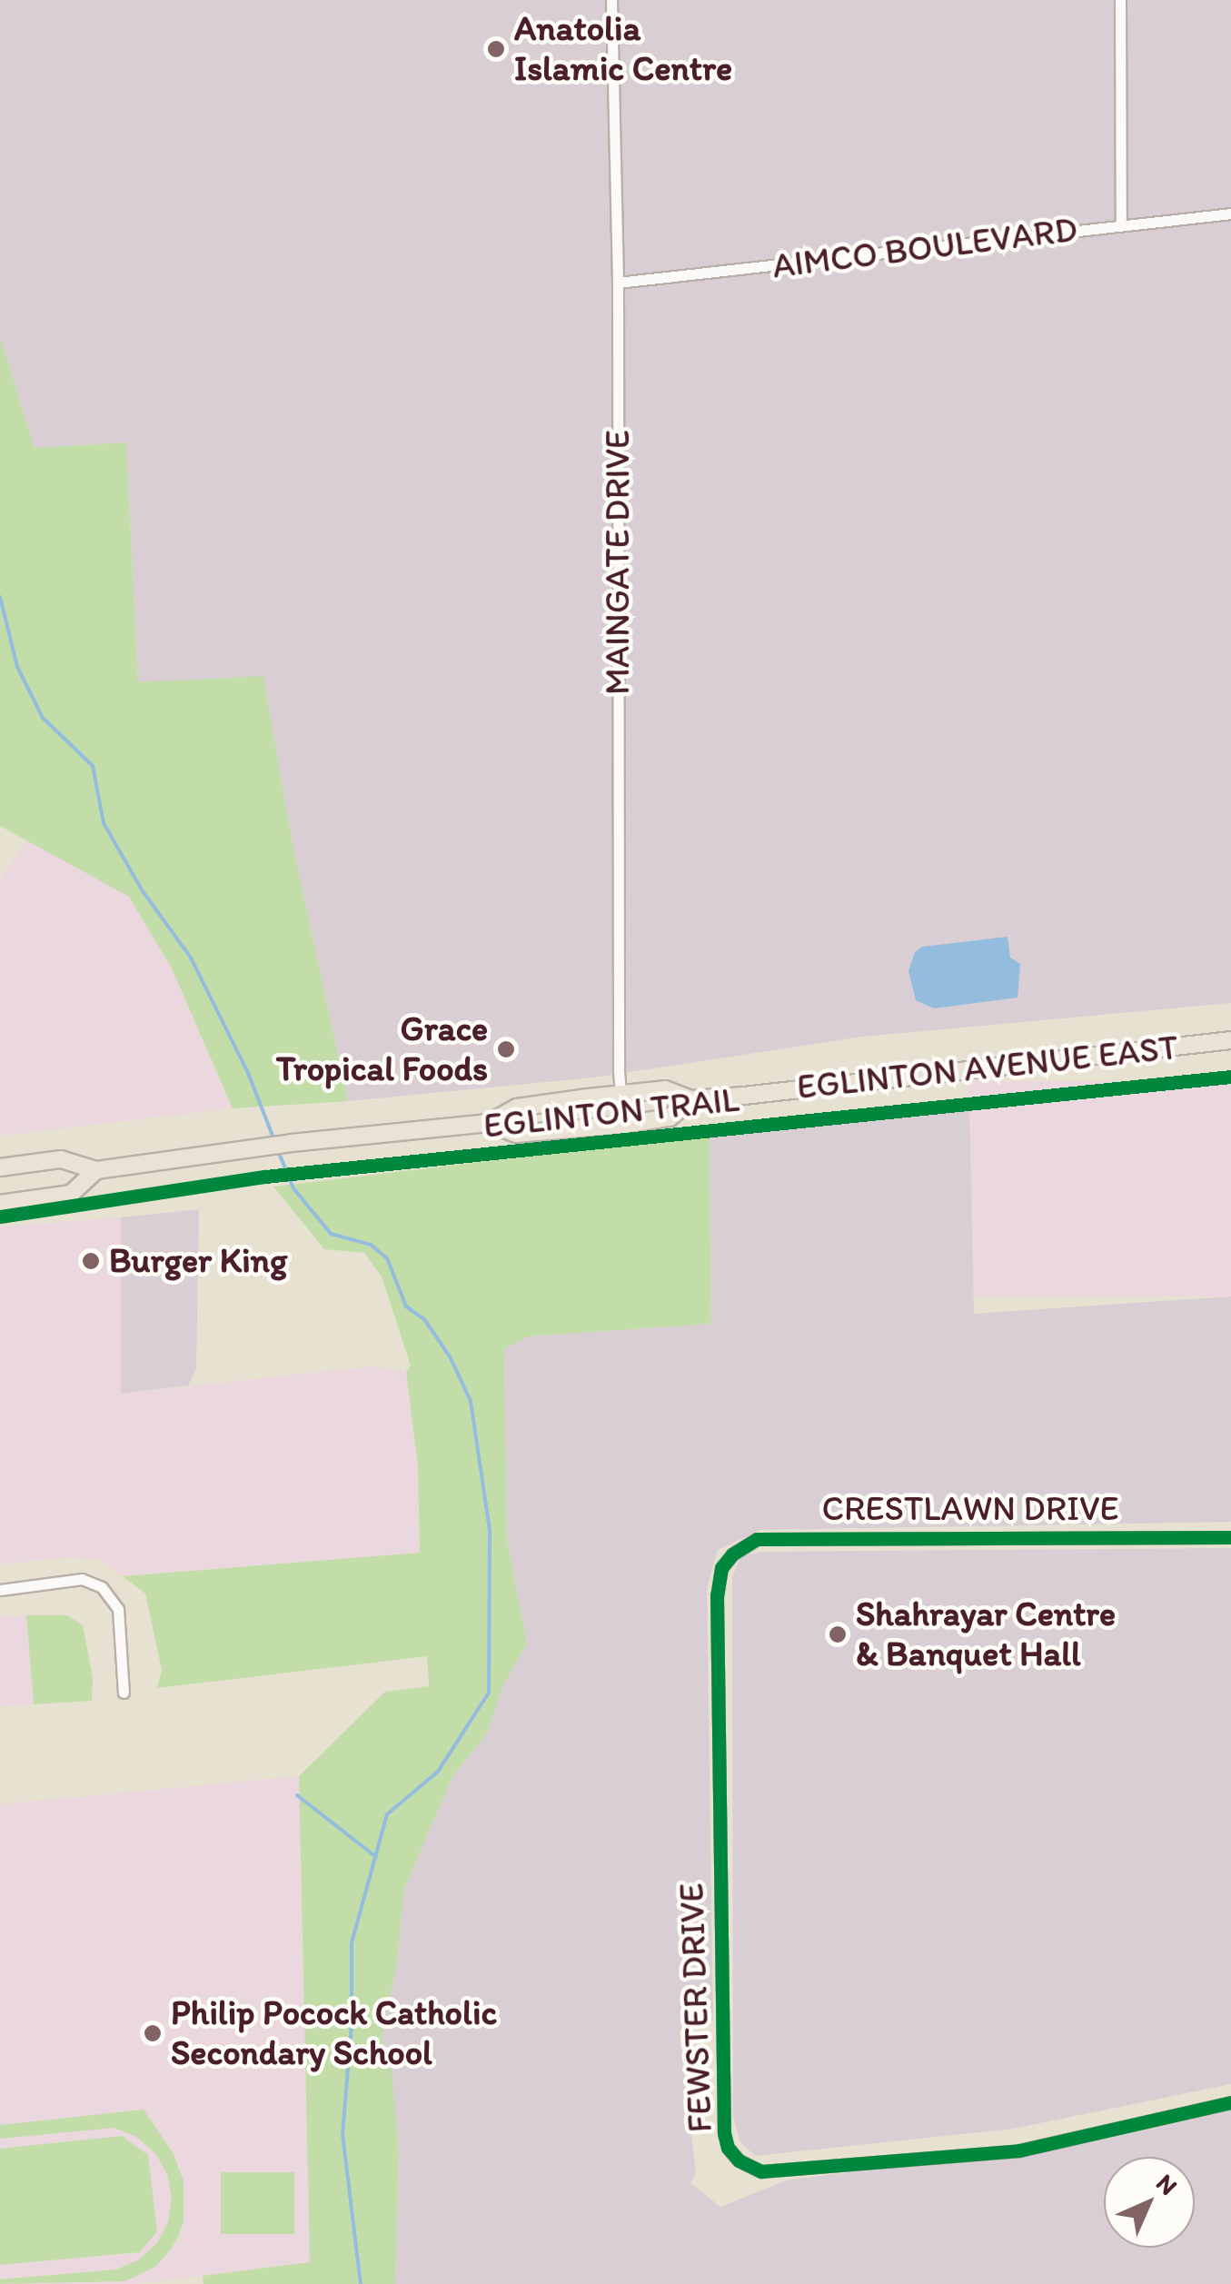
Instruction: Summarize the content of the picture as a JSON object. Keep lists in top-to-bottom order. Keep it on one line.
{"streets":{"main road":["EGLINTON AVENUE EAST"],"street":["AIMCO BOULEVARD","MAINGATE DRIVE","CRESTLAWN DRIVE","FEWSTER DRIVE"],"cycle path":["EGLINTON TRAIL"]},"crossings":[["AIMCO BOULEVARD","MAINGATE DRIVE"],["MAINGATE DRIVE","EGLINTON AVENUE EAST"],["CRESTLAWN DRIVE","FEWSTER DRIVE"]],"places":["Anatolia Islamic Centre","Grace Tropical Foods","Burger King","Shahrayar Centre & Banquet Hall","Philip Pocock Catholic Secondary School"],"north":"top right"}
